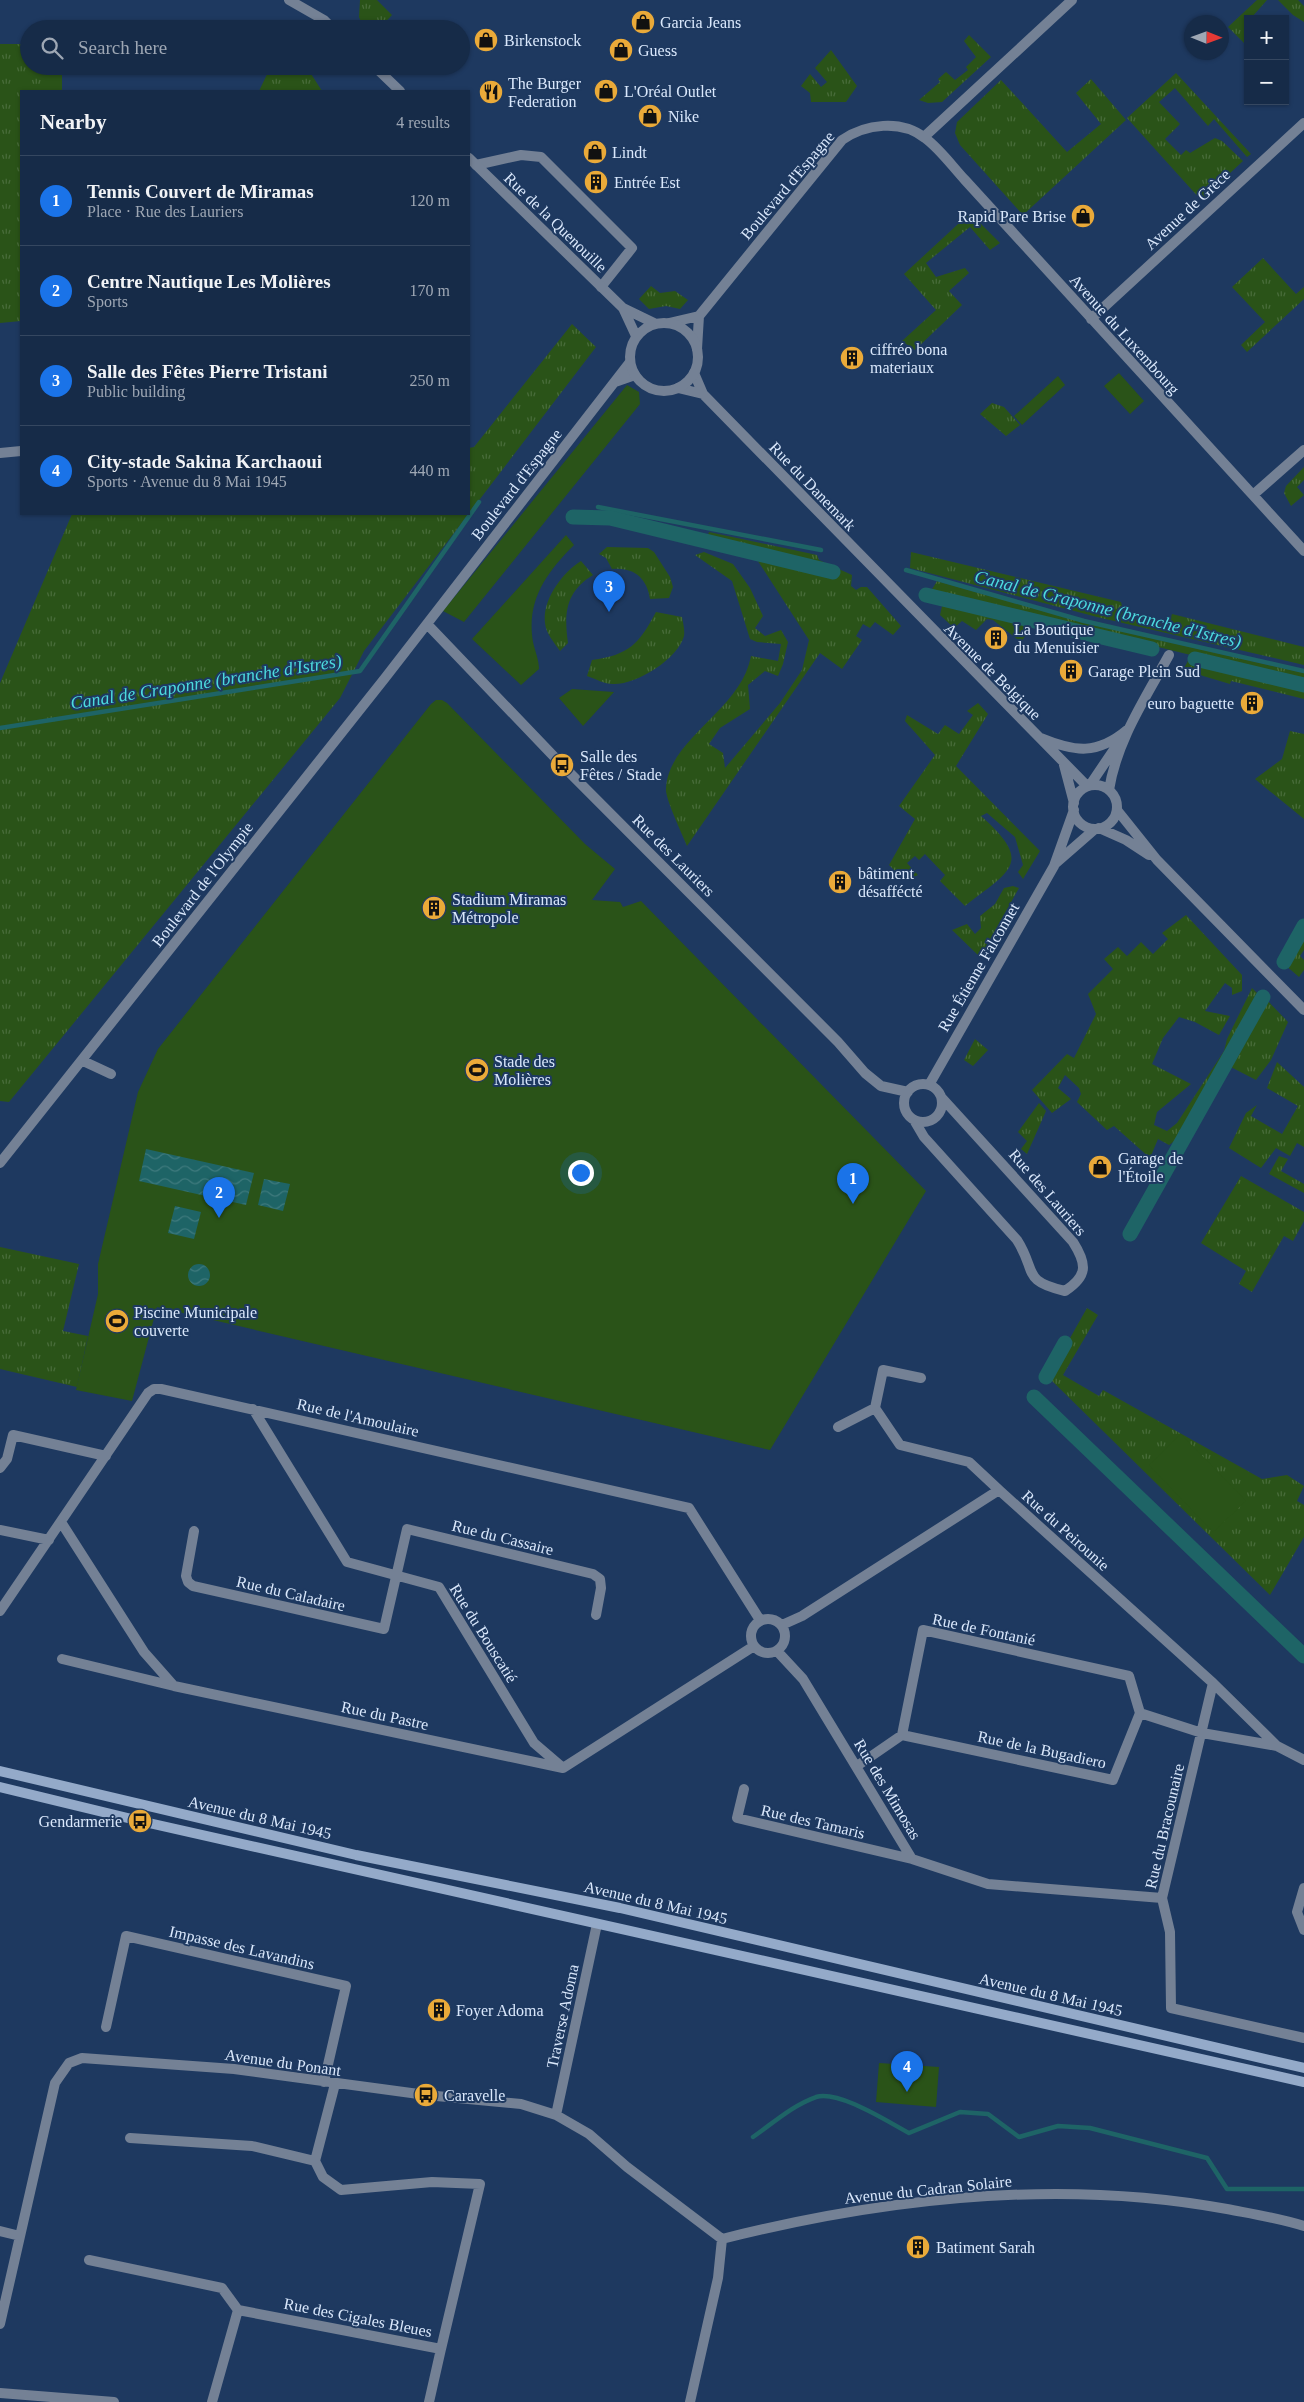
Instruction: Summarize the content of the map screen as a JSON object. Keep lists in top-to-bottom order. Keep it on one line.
{"streets":{"main road":["Avenue du 8 Mai 1945"],"street":["Boulevard d'Espagne","Avenue de Grèce","Rue de la Quenouille","Avenue du Luxembourg","Rue du Danemark","Avenue de Belgique","Rue des Lauriers","Boulevard de l'Olympie","Rue Étienne Falconnet","Rue de l'Amoulaire","Rue du Peirounie","Rue du Cassaire","Rue du Caladaire","Rue de Fontanié","Rue du Bouscatié","Rue du Pastre","Rue de la Bugadiero","Rue des Mimosas","Rue des Tamaris","Rue du Bracounaire","Impasse des Lavandins","Traverse Adoma","Avenue du Ponant","Avenue du Cadran Solaire","Rue des Cigales Bleues"]},"crossings":[["Boulevard d'Espagne","Rue de la Quenouille"],["Boulevard d'Espagne","Avenue du Luxembourg"],["Boulevard d'Espagne","Rue du Danemark"],["Boulevard d'Espagne","Rue des Lauriers"],["Boulevard d'Espagne","Boulevard de l'Olympie"],["Avenue de Grèce","Avenue du Luxembourg"],["Rue de la Quenouille","Rue du Danemark"],["Rue du Danemark","Avenue de Belgique"],["Avenue de Belgique","Rue Étienne Falconnet"],["Rue des Lauriers","Boulevard de l'Olympie"],["Rue des Lauriers","Rue Étienne Falconnet"],["Rue de l'Amoulaire","Rue du Peirounie"],["Rue de l'Amoulaire","Rue du Bouscatié"],["Rue de l'Amoulaire","Rue des Mimosas"],["Rue du Peirounie","Rue des Mimosas"],["Rue du Peirounie","Rue du Bracounaire"],["Rue du Cassaire","Rue du Caladaire"],["Rue du Cassaire","Rue du Bouscatié"],["Rue du Caladaire","Rue du Bouscatié"],["Rue de Fontanié","Rue de la Bugadiero"],["Rue du Bouscatié","Rue du Pastre"],["Rue des Mimosas","Rue des Tamaris"],["Rue des Mimosas","Rue du Bracounaire"],["Avenue du 8 Mai 1945","Traverse Adoma"],["Impasse des Lavandins","Avenue du Ponant"],["Traverse Adoma","Avenue du Ponant"],["Avenue du Ponant","Avenue du Cadran Solaire"]],"water":["Canal de Craponne (branche d'Istres)"],"places":{"shop":["Garcia Jeans","Birkenstock","Guess","L'Oréal Outlet","Nike","Lindt","Rapid Pare Brise","Garage de l'Étoile"],"restaurant":["The Burger Federation"],"building":["Entrée Est","ciffréo bona materiaux","La Boutique du Menuisier","Garage Plein Sud","euro baguette","bâtiment désaffécté","Stadium Miramas Métropole","Foyer Adoma","Batiment Sarah"],"bus stop":["Salle des Fêtes / Stade","Gendarmerie","Caravelle"],"sports":["Stade des Molières","Piscine Municipale couverte"]},"north":"right","page":{"map_buttons":["+","−"],"search":"Search here","heading":["Nearby","4 results"],"list":[{"mark":"1","name":"Tennis Couvert de Miramas","note":"Place · Rue des Lauriers","value":"120 m"},{"mark":"2","name":"Centre Nautique Les Molières","note":"Sports","value":"170 m"},{"mark":"3","name":"Salle des Fêtes Pierre Tristani","note":"Public building","value":"250 m"},{"mark":"4","name":"City-stade Sakina Karchaoui","note":"Sports · Avenue du 8 Mai 1945","value":"440 m"}],"pins":["3","1","2","4"]}}
